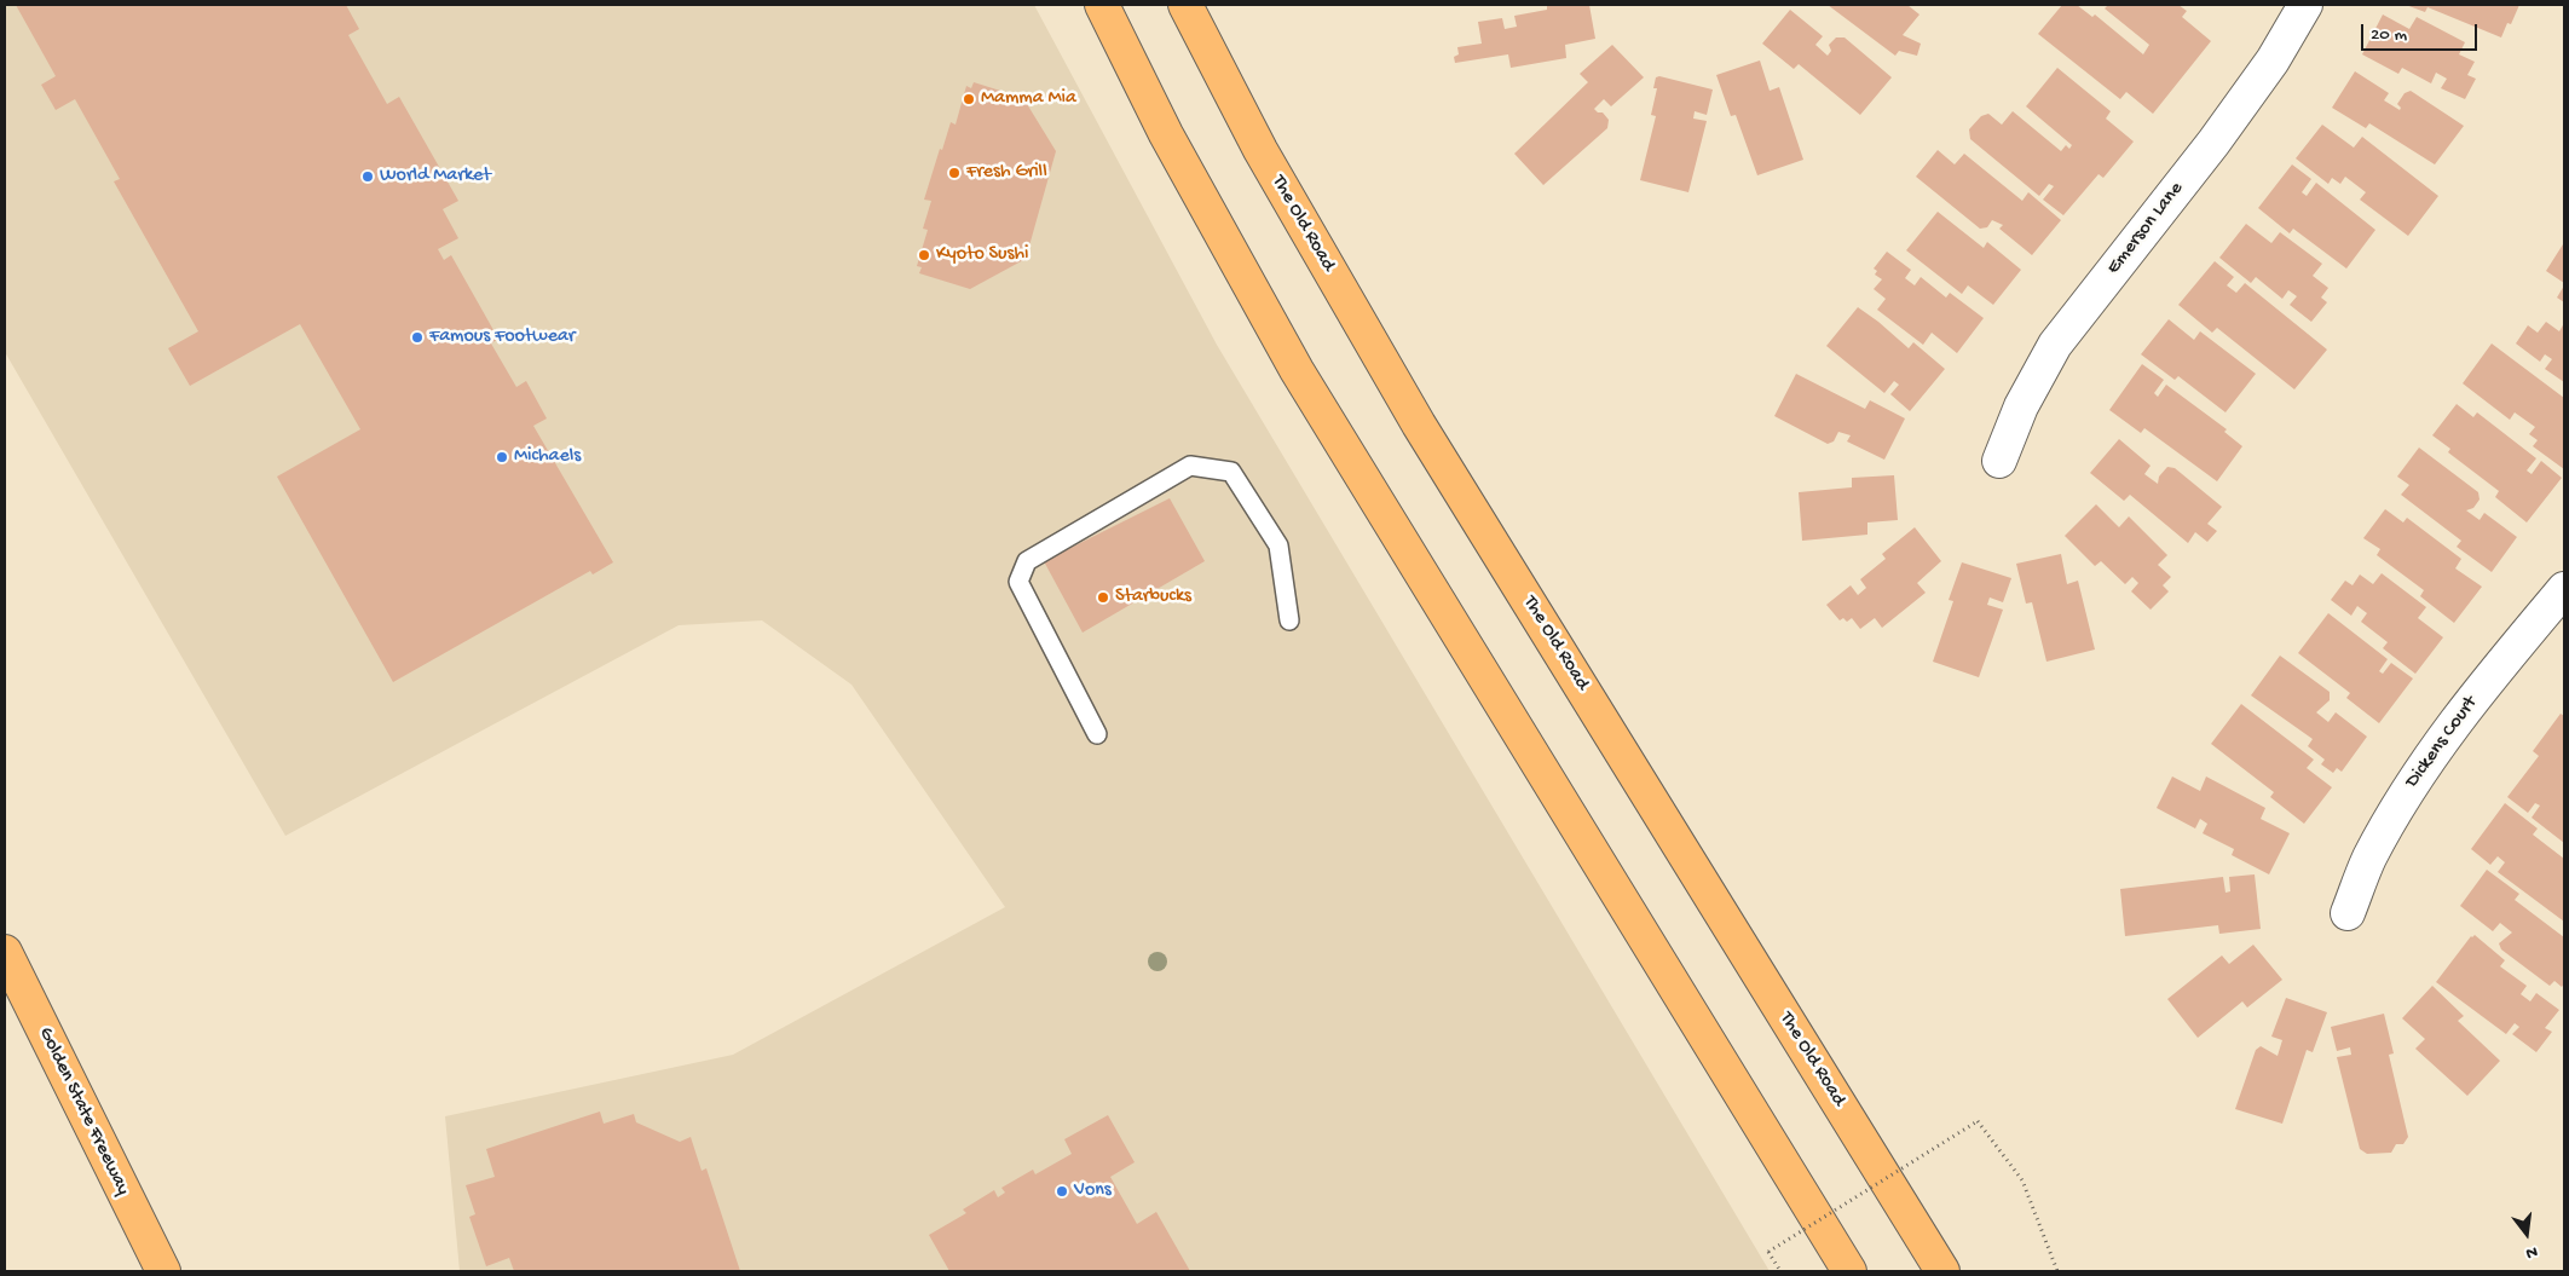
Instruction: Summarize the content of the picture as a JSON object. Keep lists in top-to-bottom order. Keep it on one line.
{"streets":{"main road":["The Old Road","Golden State Freeway"],"street":["Emerson Lane","Dickens Court"]},"places":["Mamma Mia","Fresh Grill","World Market","Kyoto Sushi","Famous Footwear","Michaels","Starbucks","Vons"],"scale_bar":"20 m","north":"bottom"}
